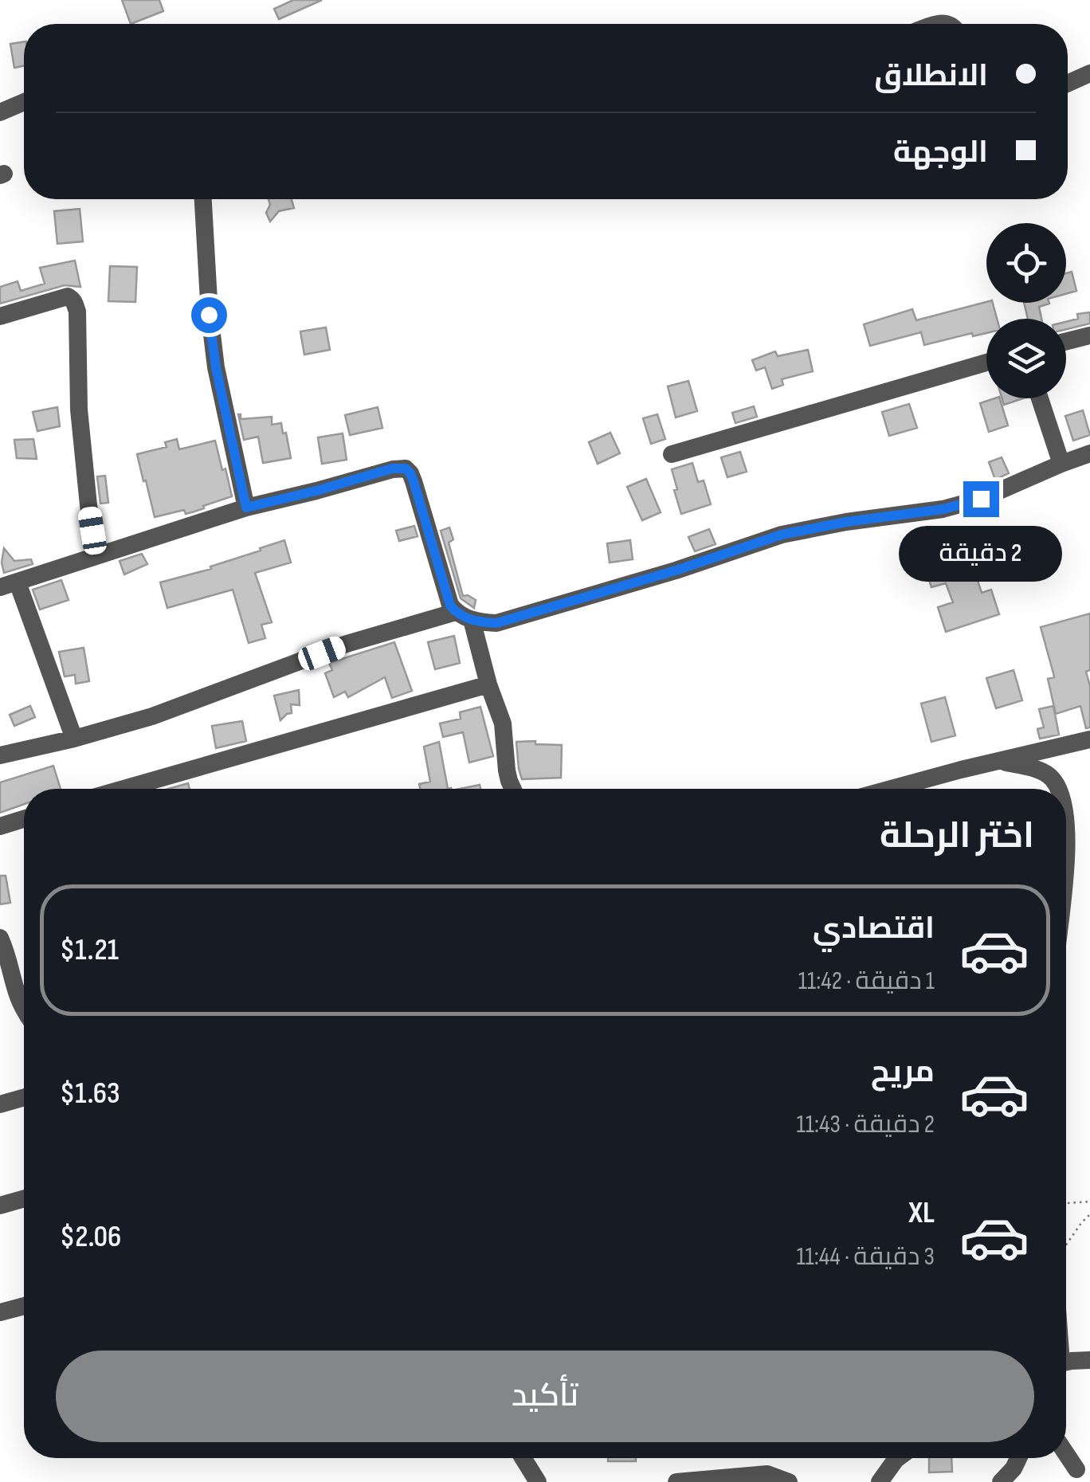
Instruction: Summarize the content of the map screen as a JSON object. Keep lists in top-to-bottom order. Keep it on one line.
{"page":{"banner":["الانطلاق","الوجهة"],"bubble":"2 دقيقة","heading":"اختر الرحلة","list":[{"name":"اقتصادي","note":"1 دقيقة · 11:42","value":"$1.21"},{"name":"مريح","note":"2 دقيقة · 11:43","value":"$1.63"},{"name":"XL","note":"3 دقيقة · 11:44","value":"$2.06"}],"buttons":"تأكيد"}}
